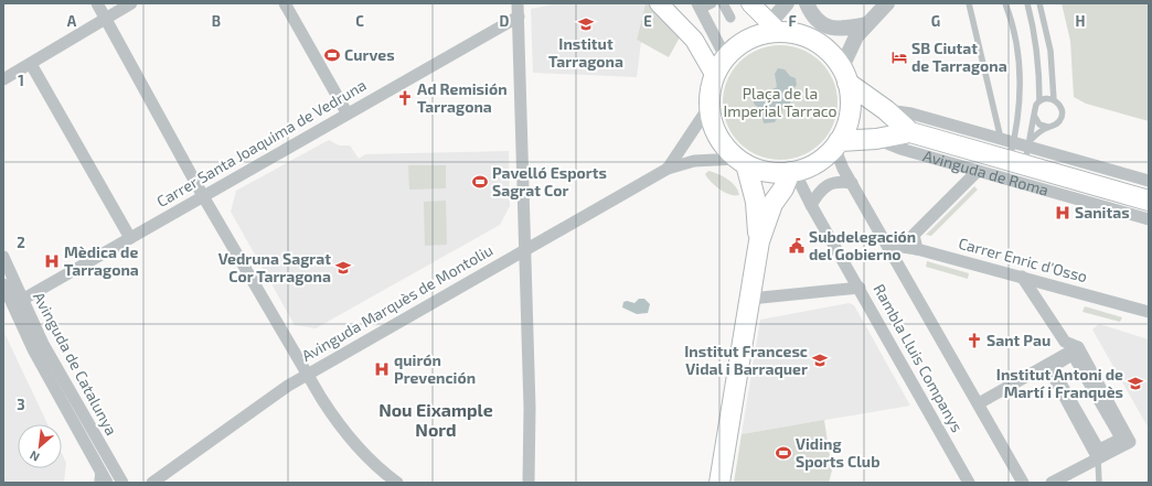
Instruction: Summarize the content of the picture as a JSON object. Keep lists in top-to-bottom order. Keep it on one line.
{"streets":{"main road":["Avinguda de Roma"],"street":["Carrer Santa Joaquima de Vedruna","Carrer Enric d'Osso","Avinguda Marquès de Montoliu","Rambla Lluis Companys","Avinguda de Catalunya"]},"crossings":[["Carrer Santa Joaquima de Vedruna","Avinguda de Catalunya"],["Avinguda de Roma","Avinguda Marquès de Montoliu"],["Avinguda de Roma","Rambla Lluis Companys"],["Carrer Enric d'Osso","Rambla Lluis Companys"],["Avinguda Marquès de Montoliu","Rambla Lluis Companys"]],"districts":["Nou Eixample Nord"],"parks":["Plaça de la Imperial Tarraco"],"places":{"school or university":["Institut Tarragona","Vedruna Sagrat Cor Tarragona","Institut Francesc Vidal i Barraquer","Institut Antoni de Martí i Franquès"],"sports":["Curves","Pavelló Esports Sagrat Cor","Viding Sports Club"],"hotel":["SB Ciutat de Tarragona"],"church":["Ad Remisión Tarragona","Sant Pau"],"hospital":["Sanitas","Mèdica de Tarragona","quirón Prevención"],"public building":["Subdelegación del Gobierno"]},"north":"bottom left","grid":{"columns":["A","B","C","D","E","F","G","H"],"rows":["1","2","3"]}}
